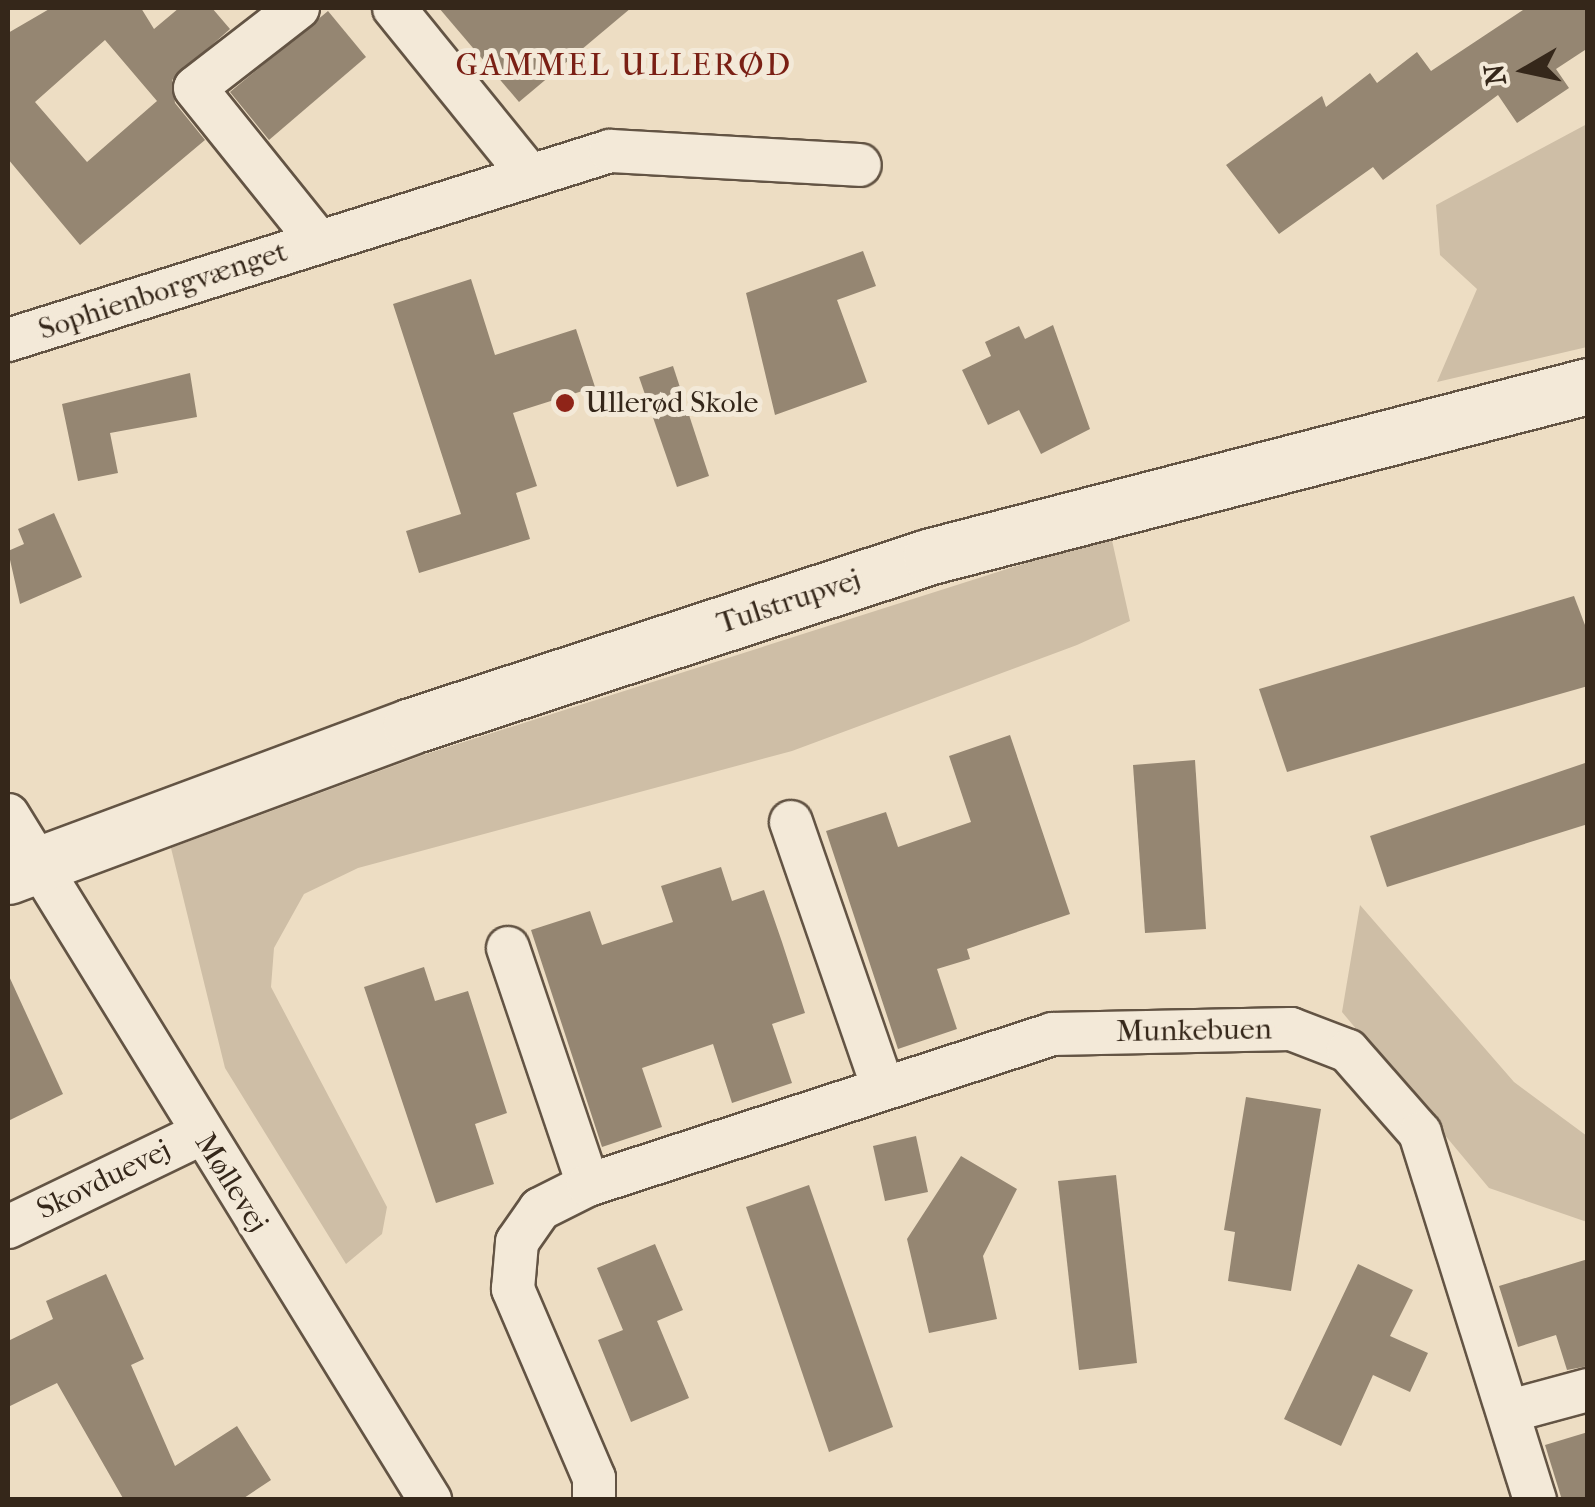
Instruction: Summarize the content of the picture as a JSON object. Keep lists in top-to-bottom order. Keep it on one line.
{"streets":{"street":["Sophienborgvænget","Tulstrupvej","Munkebuen","Skovduevej","Møllevej"]},"crossings":[["Tulstrupvej","Møllevej"],["Skovduevej","Møllevej"]],"districts":["GAMMEL ULLERØD"],"places":["Ullerød Skole"],"north":"left"}
